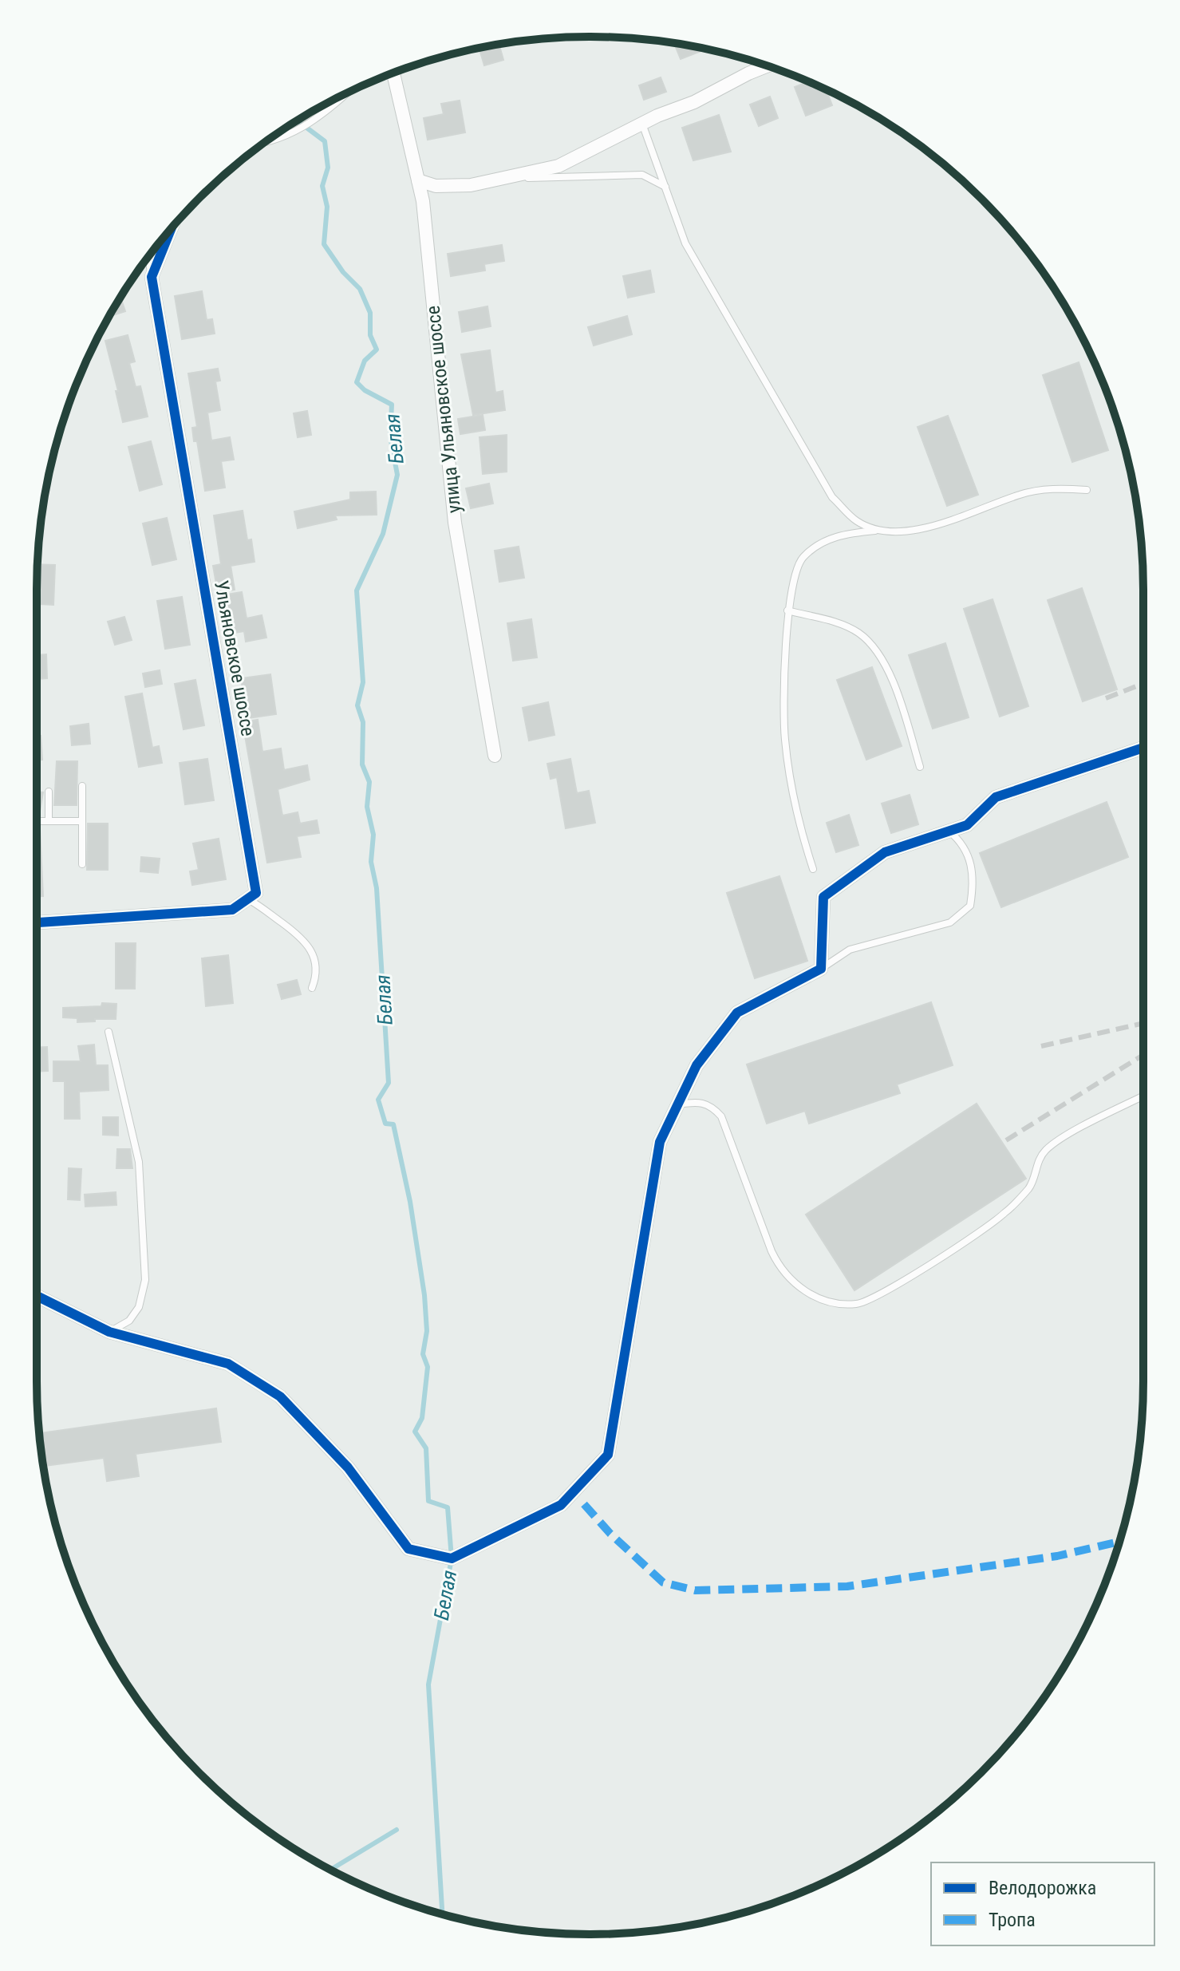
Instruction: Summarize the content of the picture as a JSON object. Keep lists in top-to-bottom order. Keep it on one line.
{"streets":{"street":["улица Ульяновское шоссе","Ульяновское шоссе"]},"water":["Белая"],"legend":["Велодорожка","Тропа"]}
